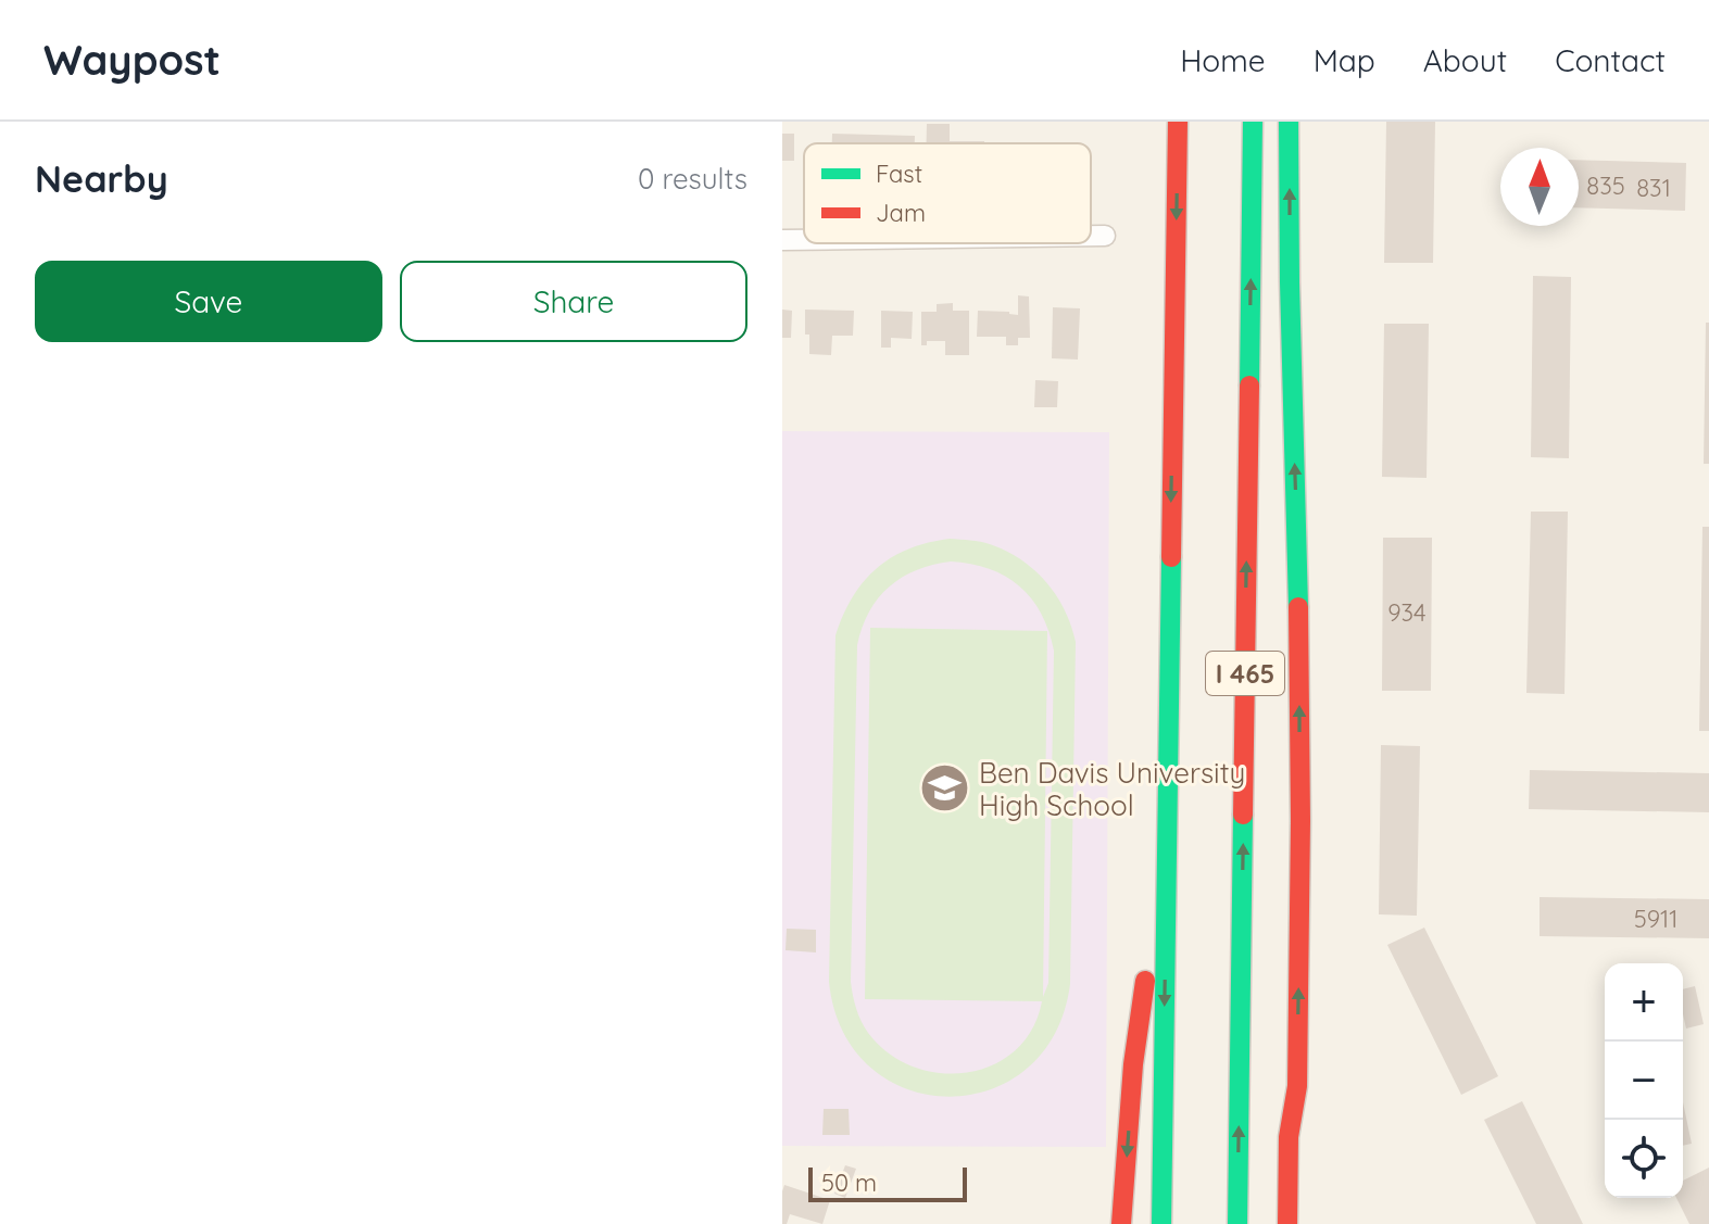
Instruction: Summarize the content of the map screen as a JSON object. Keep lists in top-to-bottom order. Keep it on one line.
{"streets":{"highway":["I 465"]},"places":{"school or university":["Ben Davis University High School"]},"house_numbers":["835","831","934","5911"],"legend":["Fast","Jam"],"scale_bar":"50 m","north":"top","page":{"header":"Waypost","nav":["Home","Map","About","Contact"],"heading":["Nearby","0 results"],"buttons":["Save","Share"],"map_buttons":["+","−"],"scale":"50 m"}}
